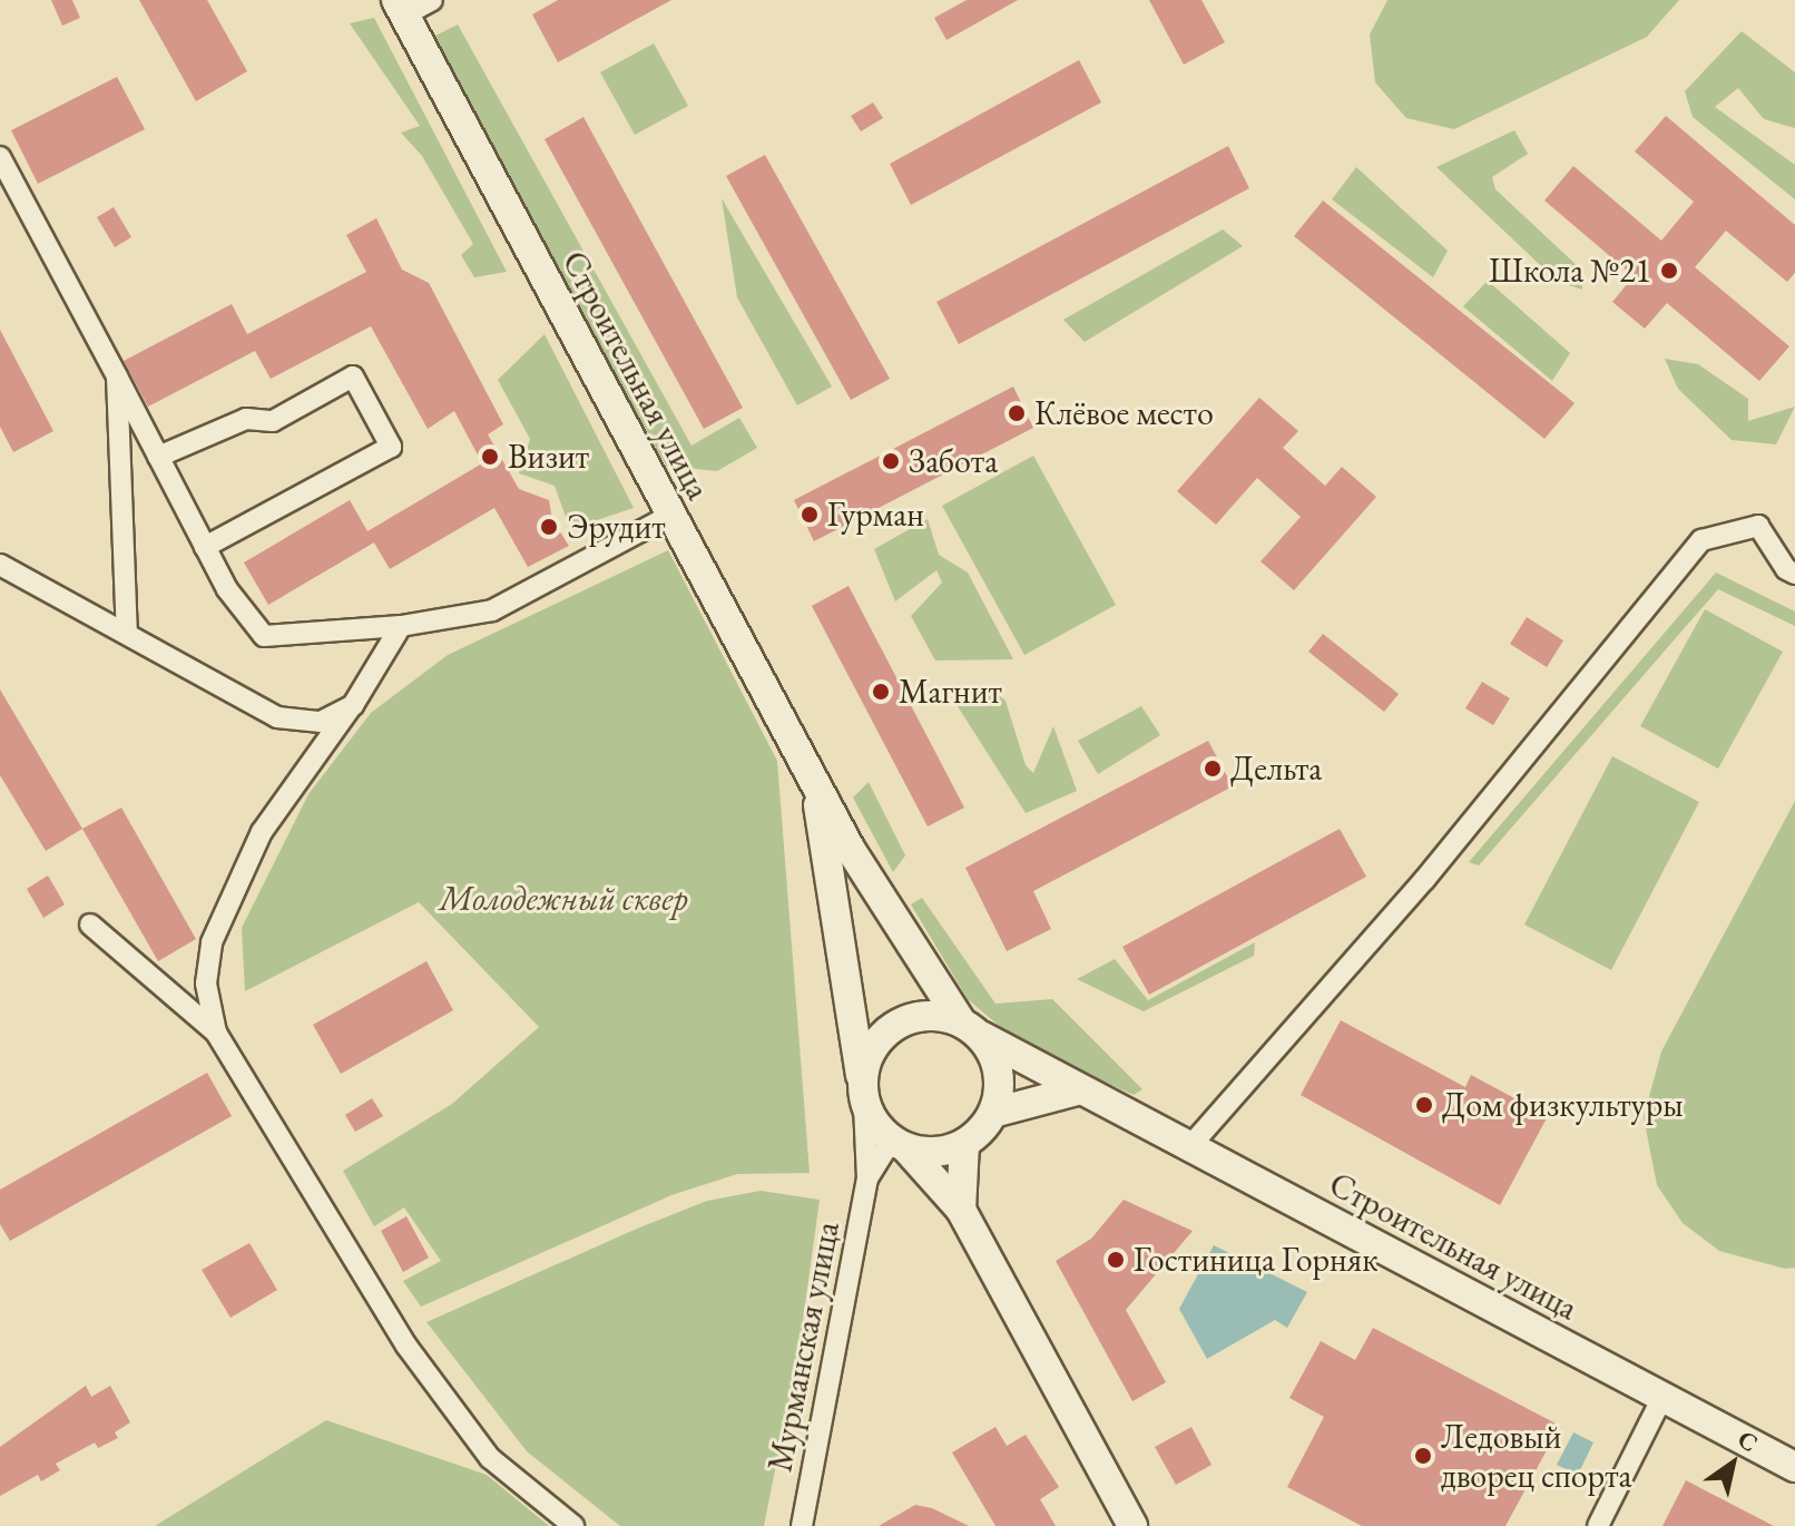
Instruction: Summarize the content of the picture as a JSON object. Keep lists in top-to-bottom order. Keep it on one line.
{"streets":{"street":["Строительная улица","Мурманская улица"]},"parks":["Молодежный сквер"],"places":["Школа №21","Клёвое место","Визит","Забота","Гурман","Эрудит","Магнит","Дельта","Дом физкультуры","Гостиница Горняк","Ледовый дворец спорта"],"north":"top right"}
